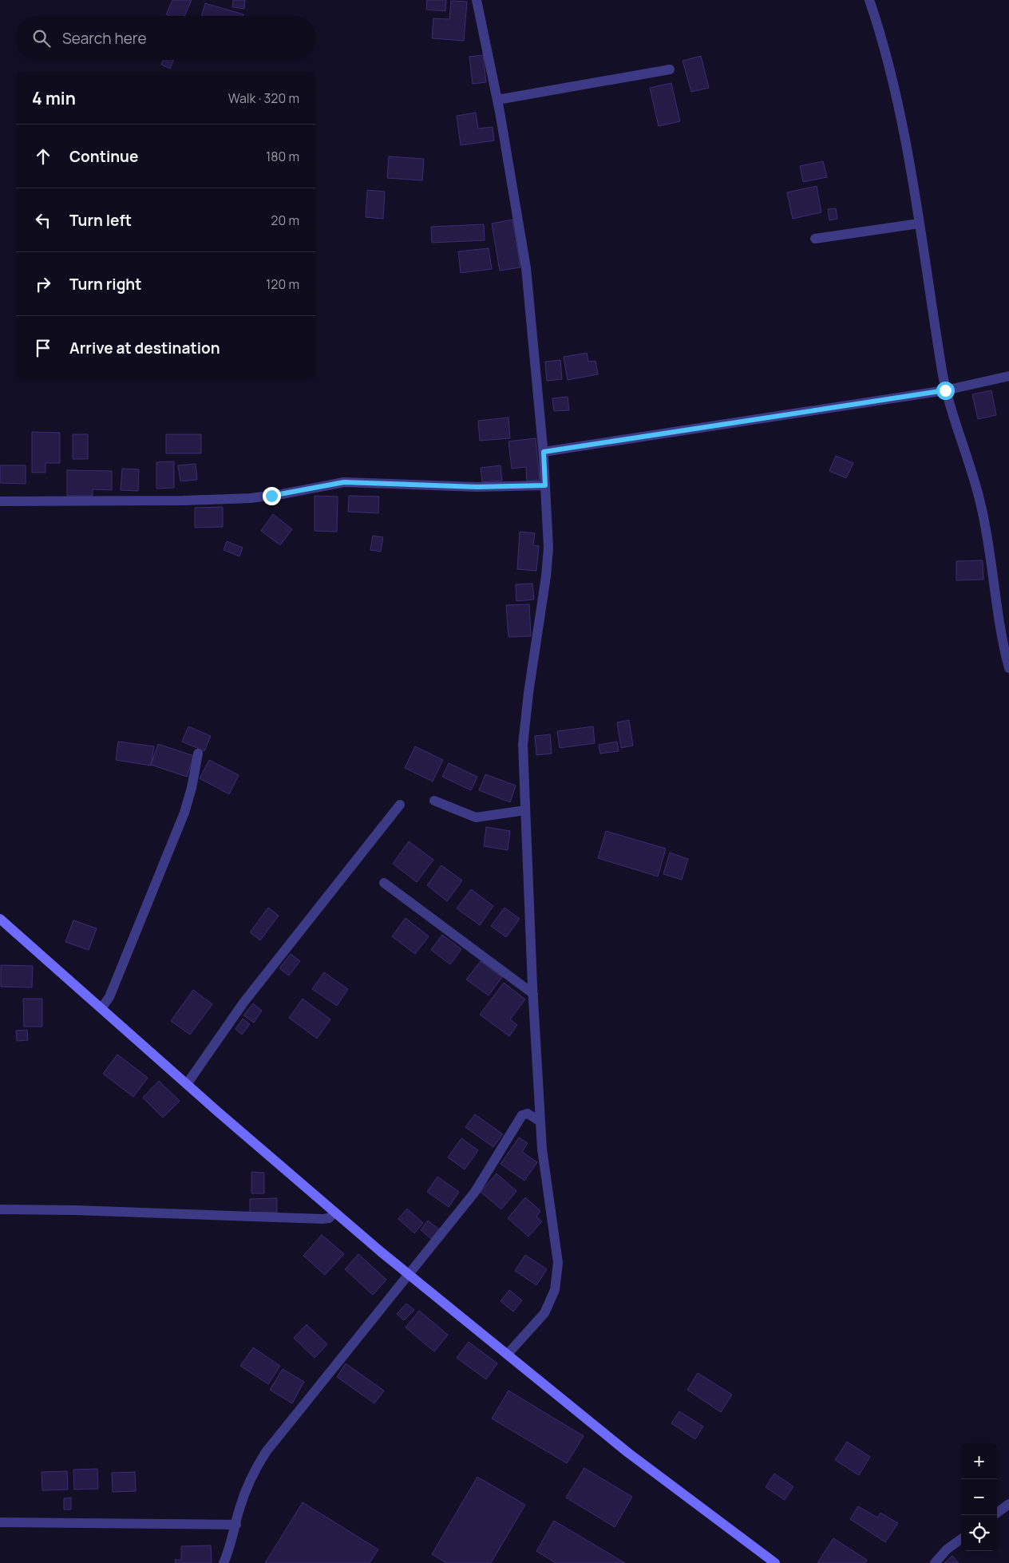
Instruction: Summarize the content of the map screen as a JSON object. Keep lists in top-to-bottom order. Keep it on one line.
{"page":{"search":"Search here","heading":["4 min","Walk · 320 m"],"list":[["Continue","180 m"],["Turn left","20 m"],["Turn right","120 m"],"Arrive at destination"],"map_buttons":["+","−"]}}
